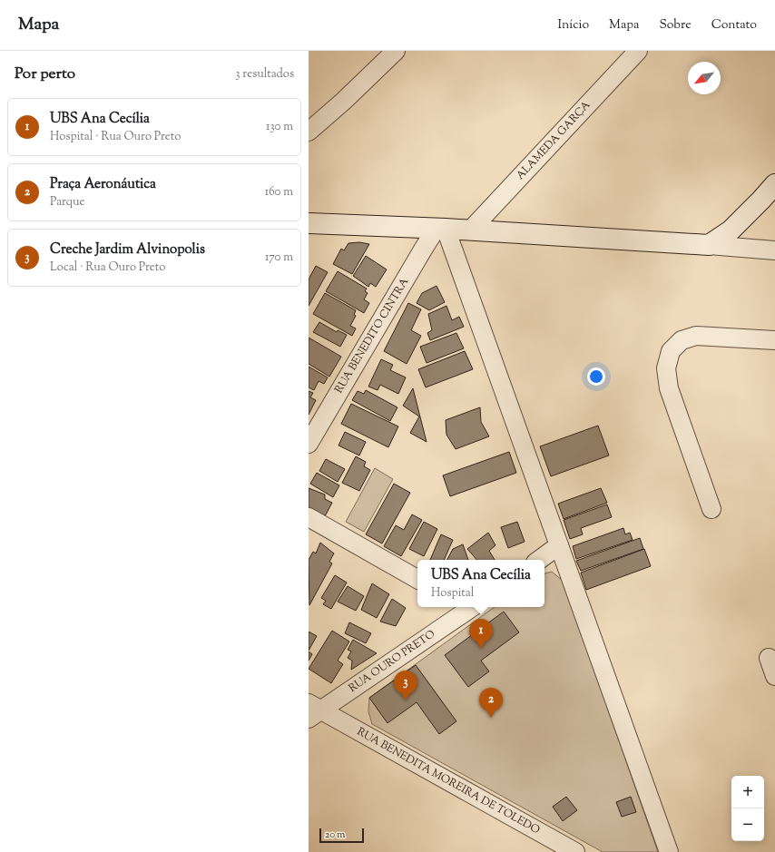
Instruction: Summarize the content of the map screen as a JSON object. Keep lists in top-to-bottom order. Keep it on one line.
{"streets":{"street":["ALAMEDA GARÇA","RUA BENEDITO CINTRA","RUA OURO PRETO","RUA BENEDITA MOREIRA DE TOLEDO"]},"crossings":[["RUA OURO PRETO","RUA BENEDITA MOREIRA DE TOLEDO"]],"scale_bar":"20 m","north":"bottom left","page":{"header":"Mapa","nav":["Início","Mapa","Sobre","Contato"],"heading":["Por perto","3 resultados"],"list":[{"mark":"1","name":"UBS Ana Cecília","note":"Hospital · Rua Ouro Preto","value":"130 m"},{"mark":"2","name":"Praça Aeronáutica","note":"Parque","value":"160 m"},{"mark":"3","name":"Creche Jardim Alvinopolis","note":"Local · Rua Ouro Preto","value":"170 m"}],"popup":["UBS Ana Cecília","Hospital"],"pins":["1","3","2"],"map_buttons":["+","−"],"scale":"20 m"}}
